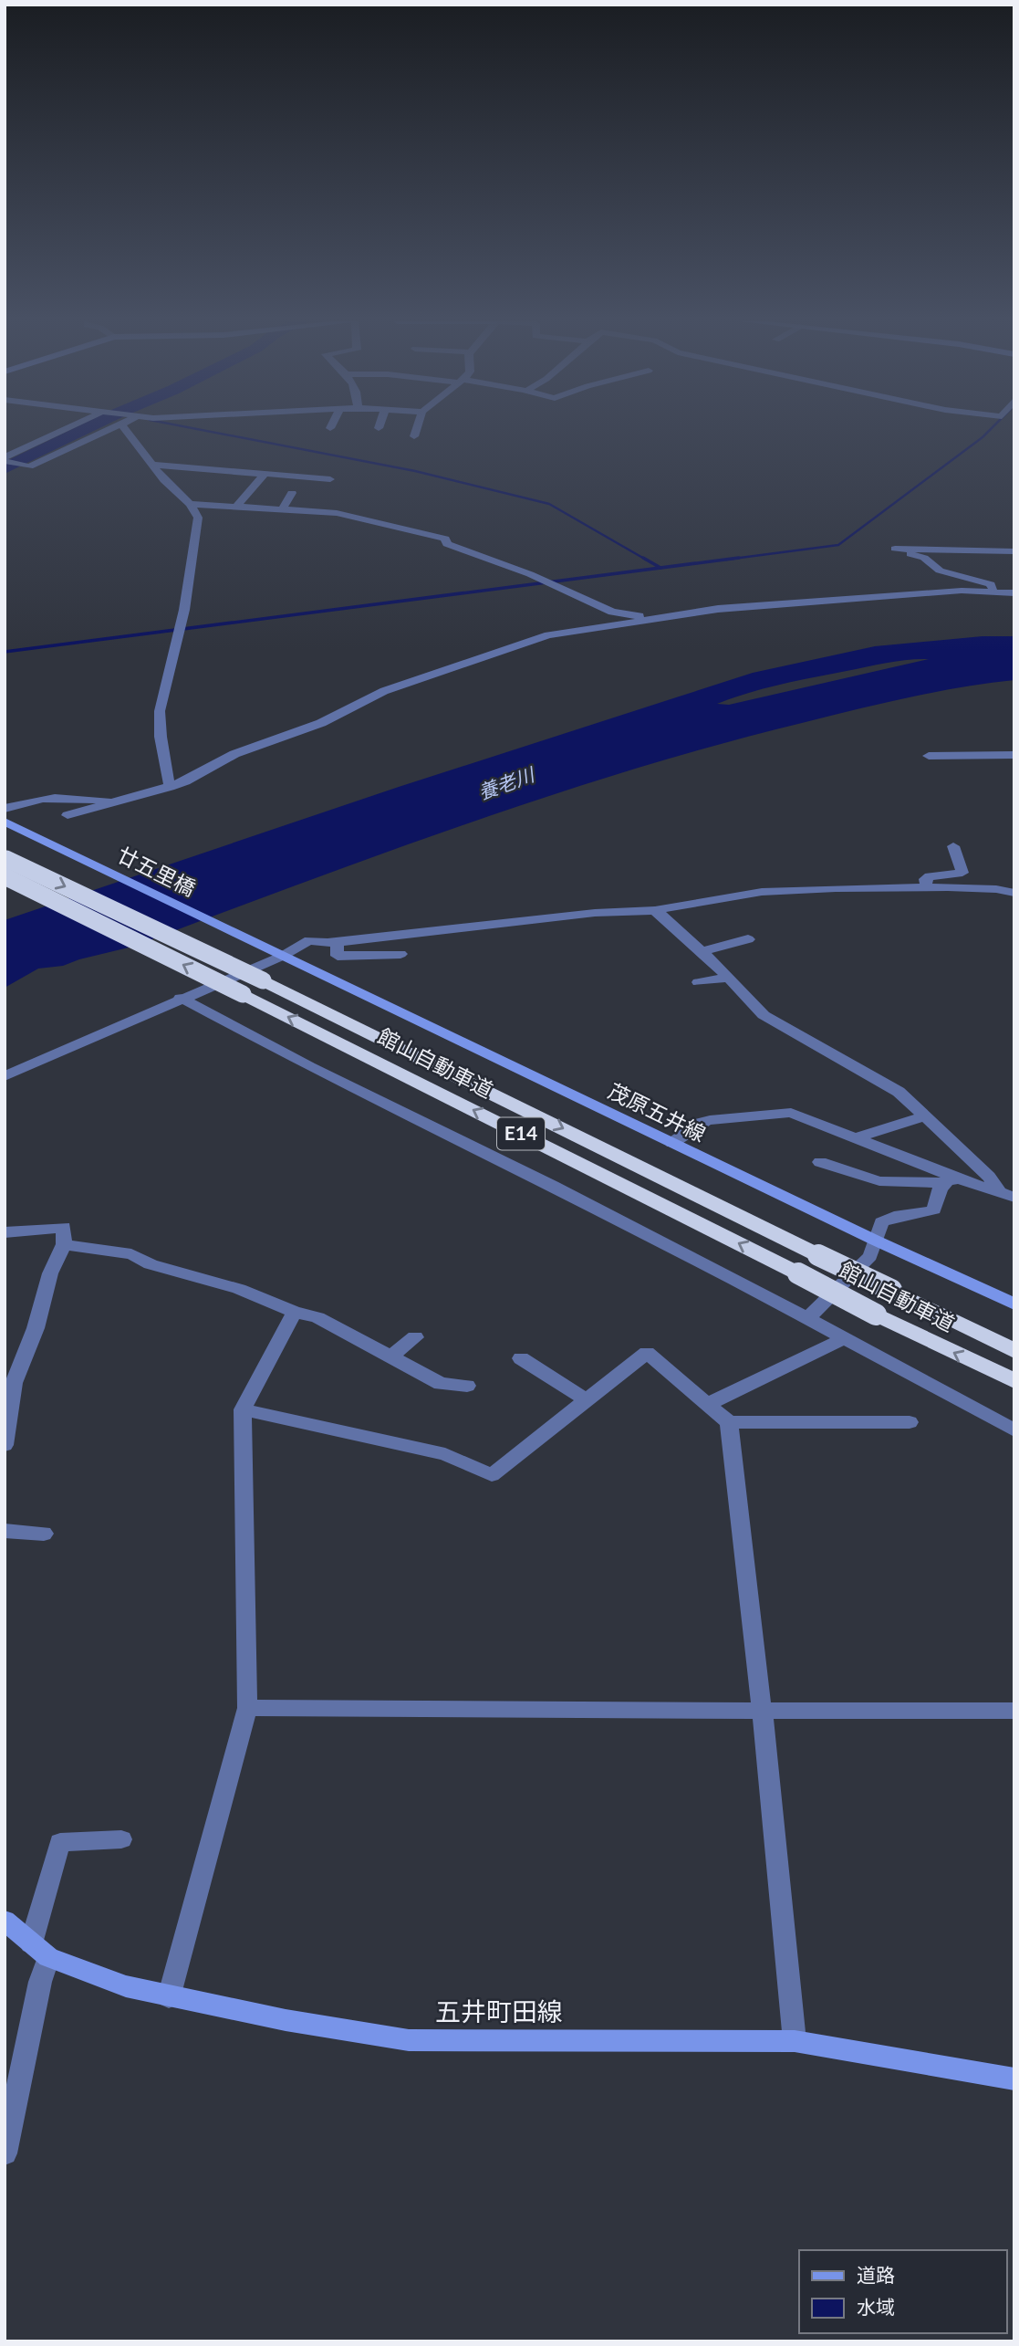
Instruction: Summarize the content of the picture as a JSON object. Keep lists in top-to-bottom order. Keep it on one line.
{"streets":{"highway":["館山自動車道","E14"],"main road":["廿五里橋","茂原五井線","五井町田線"]},"crossings":[["廿五里橋","茂原五井線"]],"water":["養老川"],"legend":["道路","水域"]}
